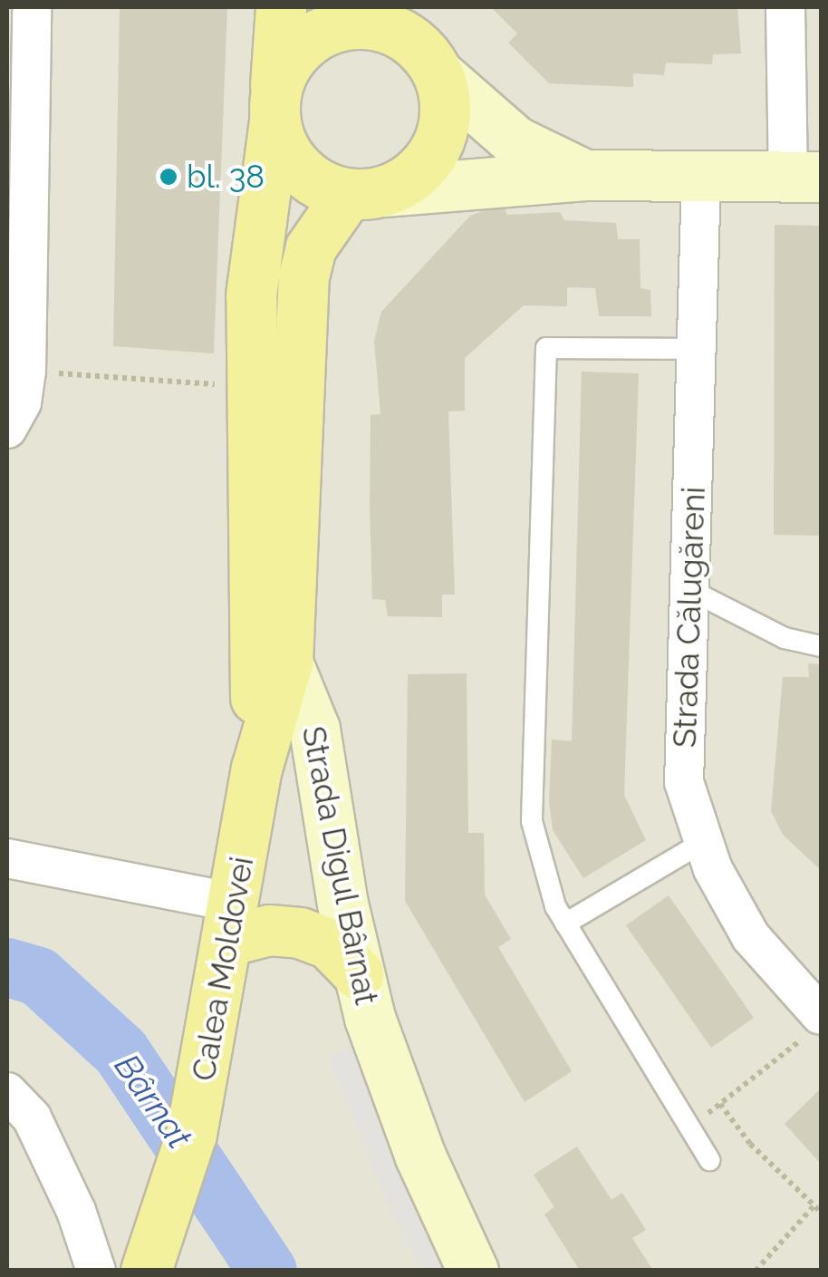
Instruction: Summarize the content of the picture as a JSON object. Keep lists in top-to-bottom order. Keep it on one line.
{"streets":{"main road":["Calea Moldovei"],"street":["Strada Călugăreni","Strada Digul Bârnat"]},"water":["Bârnat"],"places":["bl. 38"]}
